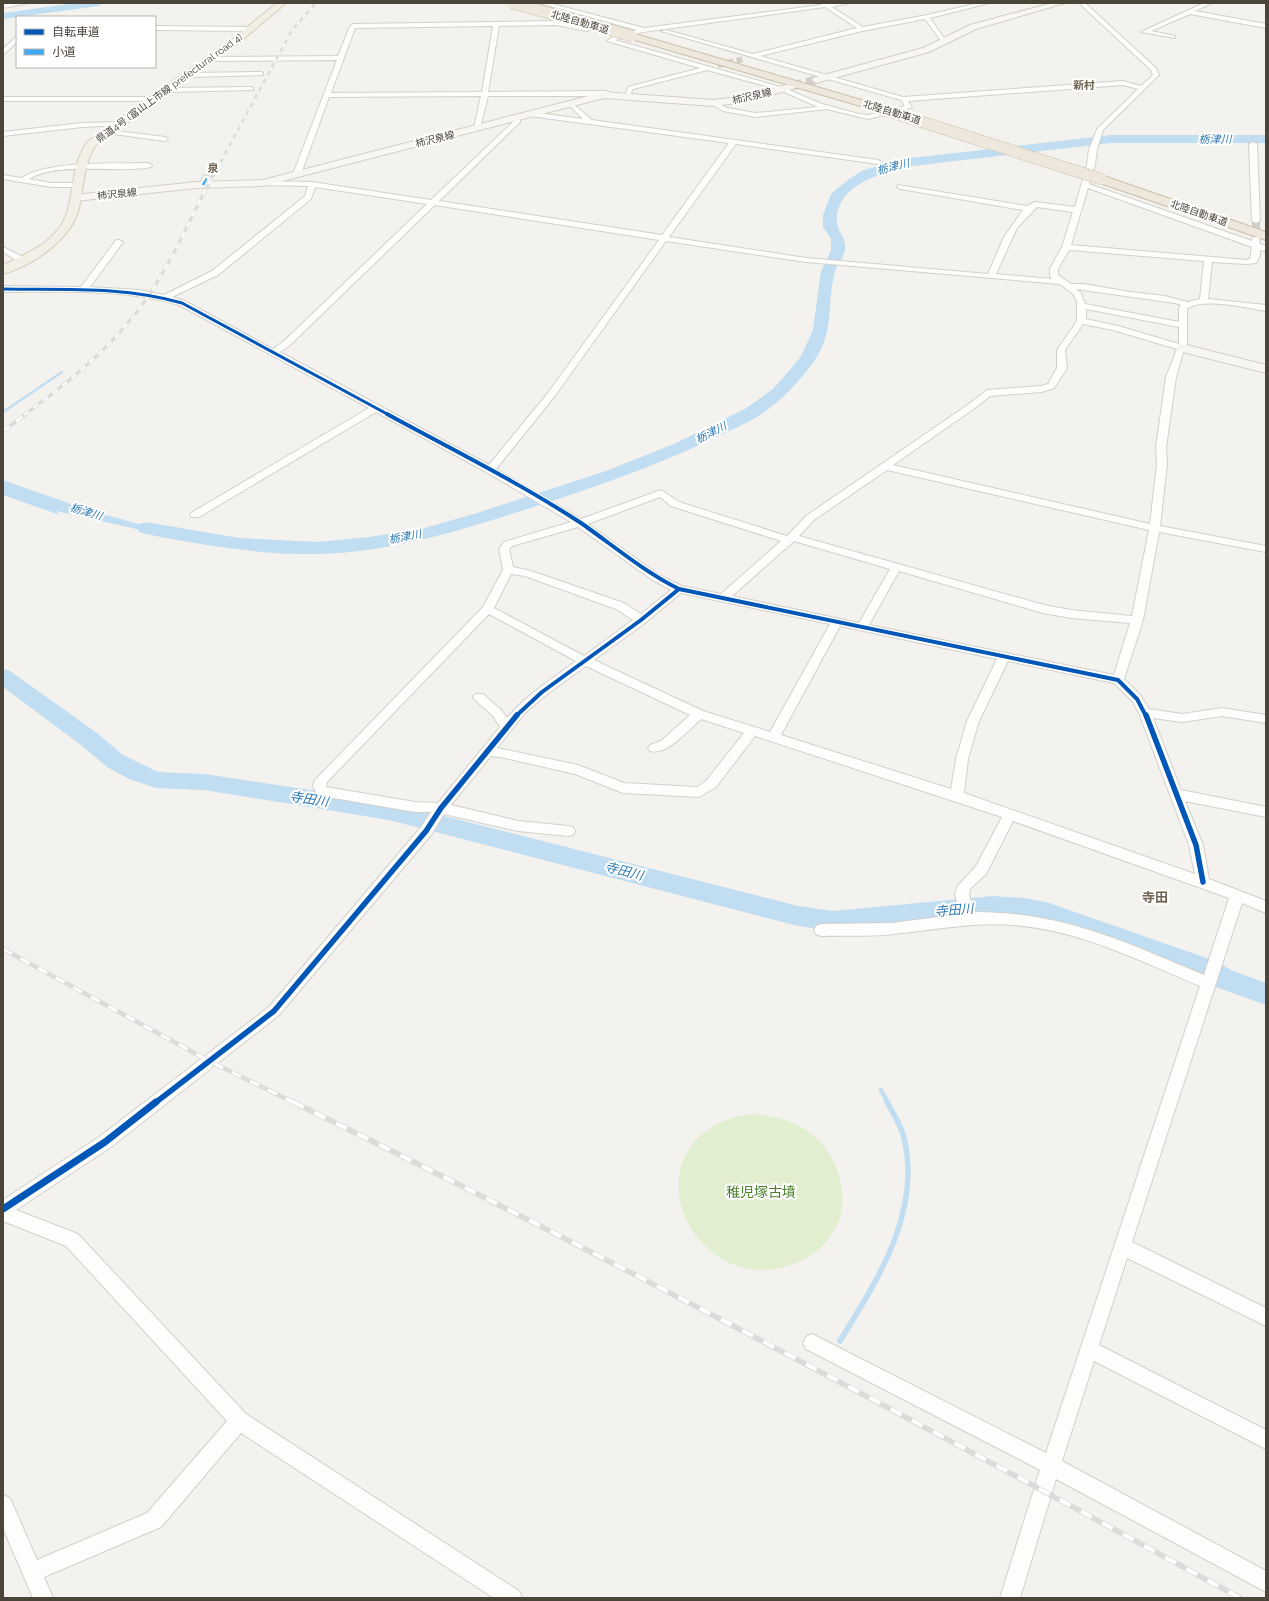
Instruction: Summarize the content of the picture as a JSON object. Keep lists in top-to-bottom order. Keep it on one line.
{"streets":{"highway":["北陸自動車道"],"main road":["県道4号 (富山上市線 prefectural road 4)","柿沢泉線"]},"crossings":[["県道4号 (富山上市線 prefectural road 4)","柿沢泉線"]],"districts":["新村","泉","寺田"],"water":["栃津川","寺田川"],"parks":["稚児塚古墳"],"legend":["自転車道","小道"]}
